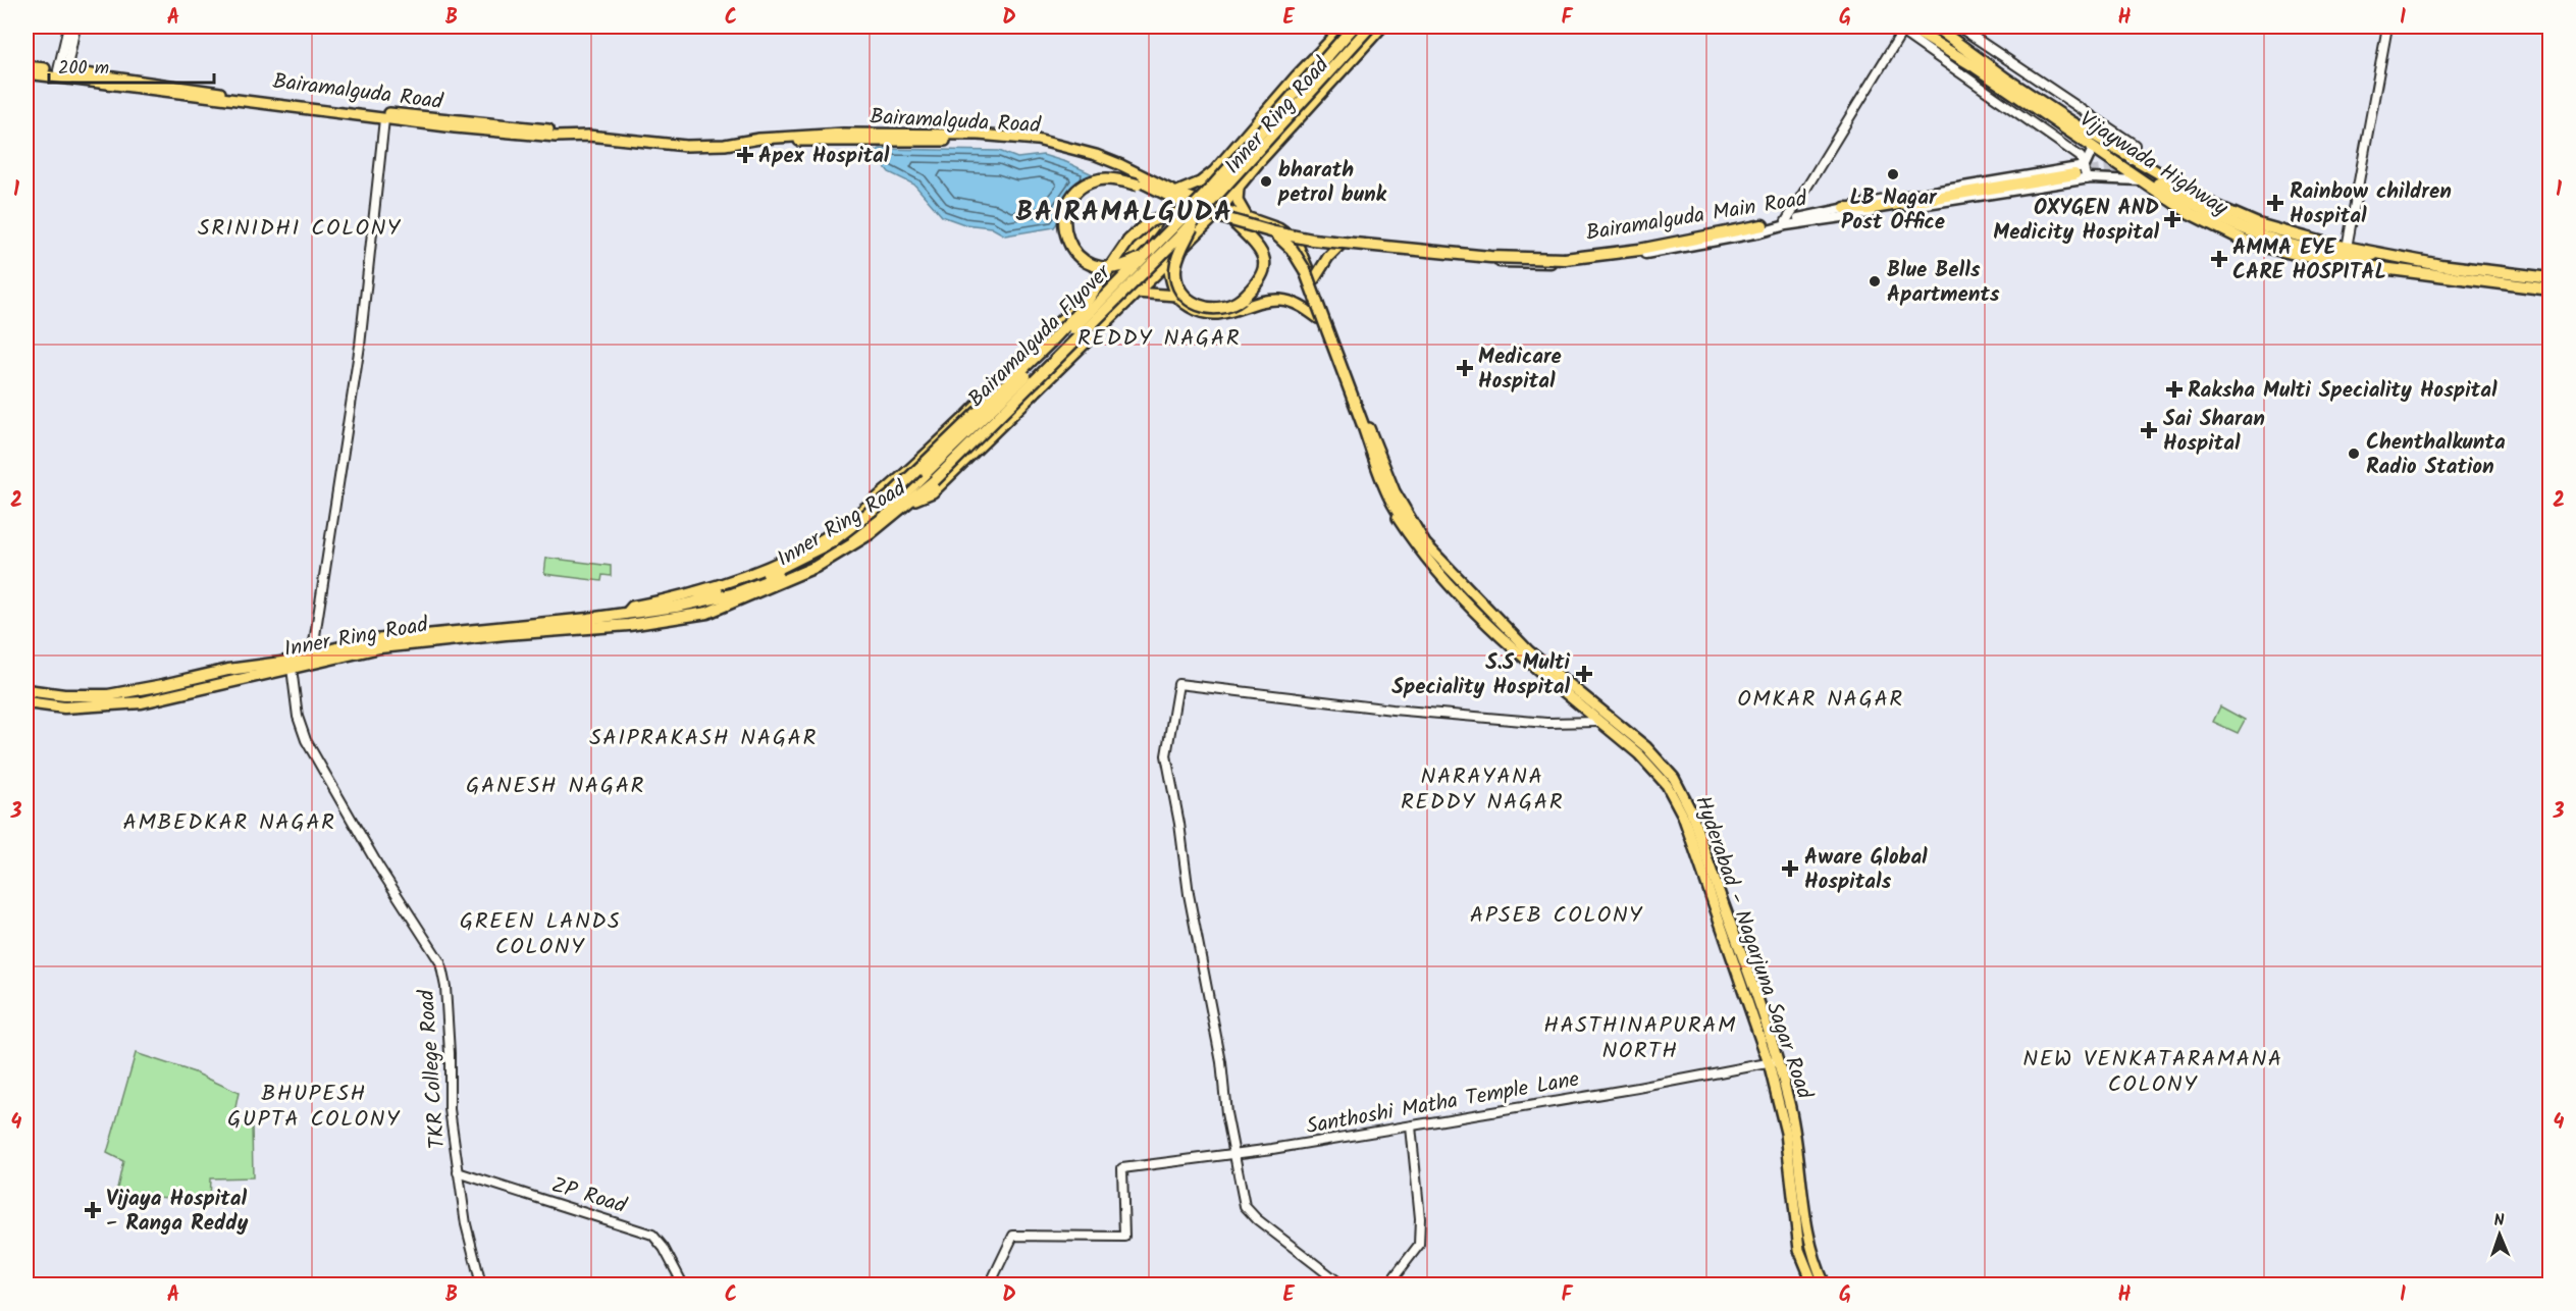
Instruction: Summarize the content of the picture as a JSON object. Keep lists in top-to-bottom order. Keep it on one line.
{"streets":{"highway":["Inner Ring Road","Vijaywada Highway","Bairamalguda Flyover"],"main road":["Bairamalguda Road","Bairamalguda Main Road","Hyderabad - Nagarjuna Sagar Road"],"street":["TKR College Road","Santhoshi Matha Temple Lane","ZP Road"]},"crossings":[["Bairamalguda Road","Inner Ring Road"],["Bairamalguda Road","Bairamalguda Main Road"],["Bairamalguda Road","Hyderabad - Nagarjuna Sagar Road"],["Inner Ring Road","Bairamalguda Main Road"],["Inner Ring Road","Bairamalguda Flyover"],["Inner Ring Road","TKR College Road"],["Bairamalguda Main Road","Hyderabad - Nagarjuna Sagar Road"],["Hyderabad - Nagarjuna Sagar Road","Santhoshi Matha Temple Lane"],["TKR College Road","ZP Road"]],"districts":["BAIRAMALGUDA","SRINIDHI COLONY","REDDY NAGAR","OMKAR NAGAR","SAIPRAKASH NAGAR","NARAYANA REDDY NAGAR","GANESH NAGAR","AMBEDKAR NAGAR","APSEB COLONY","GREEN LANDS COLONY","HASTHINAPURAM NORTH","NEW VENKATARAMANA COLONY","BHUPESH GUPTA COLONY"],"places":{"health":["Apex Hospital","Rainbow children Hospital","OXYGEN AND Medicity Hospital","AMMA EYE CARE HOSPITAL","Medicare Hospital","Raksha Multi Speciality Hospital","Sai Sharan Hospital","S.S Multi Speciality Hospital","Aware Global Hospitals","Vijaya Hospital - Ranga Reddy"],"other":["LB Nagar Post Office","bharath petrol bunk","Blue Bells Apartments","Chenthalkunta Radio Station"]},"scale_bar":"200 m","north":"top","grid":{"columns":["A","B","C","D","E","F","G","H","I"],"rows":["1","2","3","4"]}}
